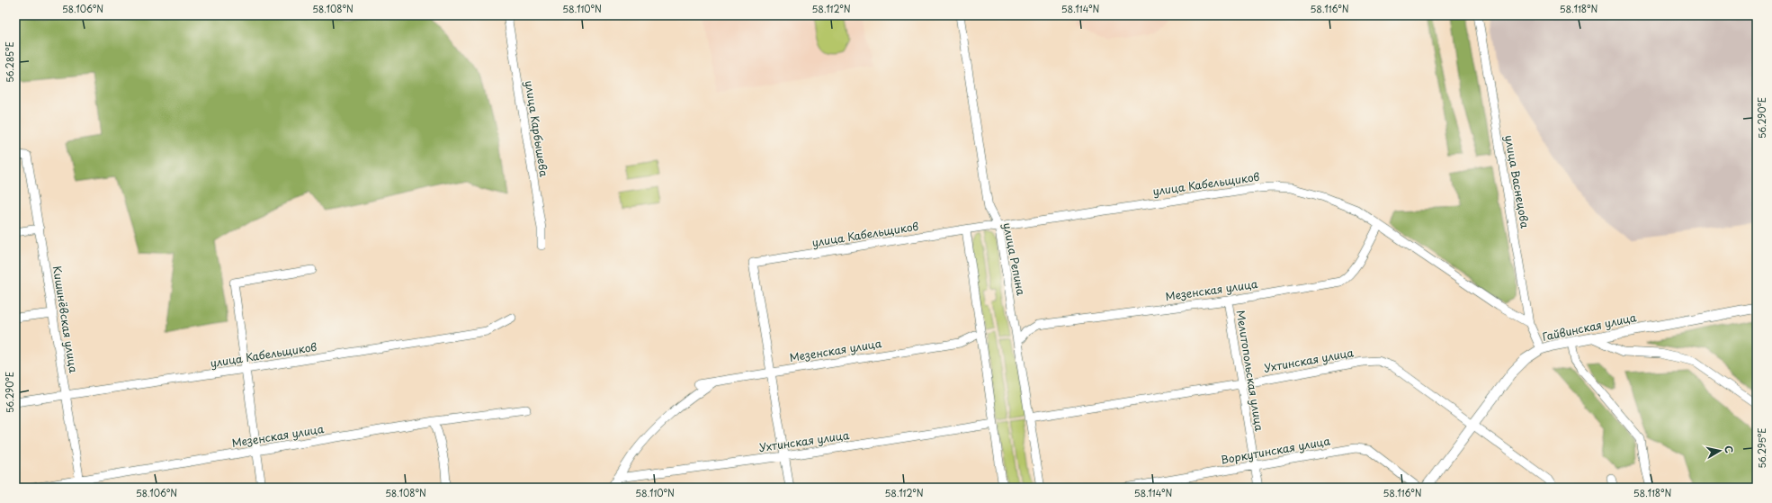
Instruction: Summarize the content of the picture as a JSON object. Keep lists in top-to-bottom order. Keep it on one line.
{"streets":{"main road":["Гайвинская улица"],"street":["улица Карбышева","улица Васнецова","улица Кабельщиков","улица Репина","Мезенская улица","Кишинёвская улица","Ухтинская улица","Мелитопольская улица","Воркутинская улица"]},"crossings":[["улица Васнецова","улица Кабельщиков"],["улица Васнецова","Гайвинская улица"],["улица Кабельщиков","улица Репина"],["улица Кабельщиков","Мезенская улица"],["улица Кабельщиков","Кишинёвская улица"],["улица Репина","Ухтинская улица"],["Мезенская улица","Кишинёвская улица"],["Мезенская улица","Мелитопольская улица"],["Гайвинская улица","Ухтинская улица"],["Ухтинская улица","Мелитопольская улица"],["Мелитопольская улица","Воркутинская улица"]],"north":"right","coordinates":["58.106°N","58.108°N","58.110°N","58.112°N","58.114°N","58.116°N","58.118°N","56.285°E","56.290°E","56.295°E"]}
